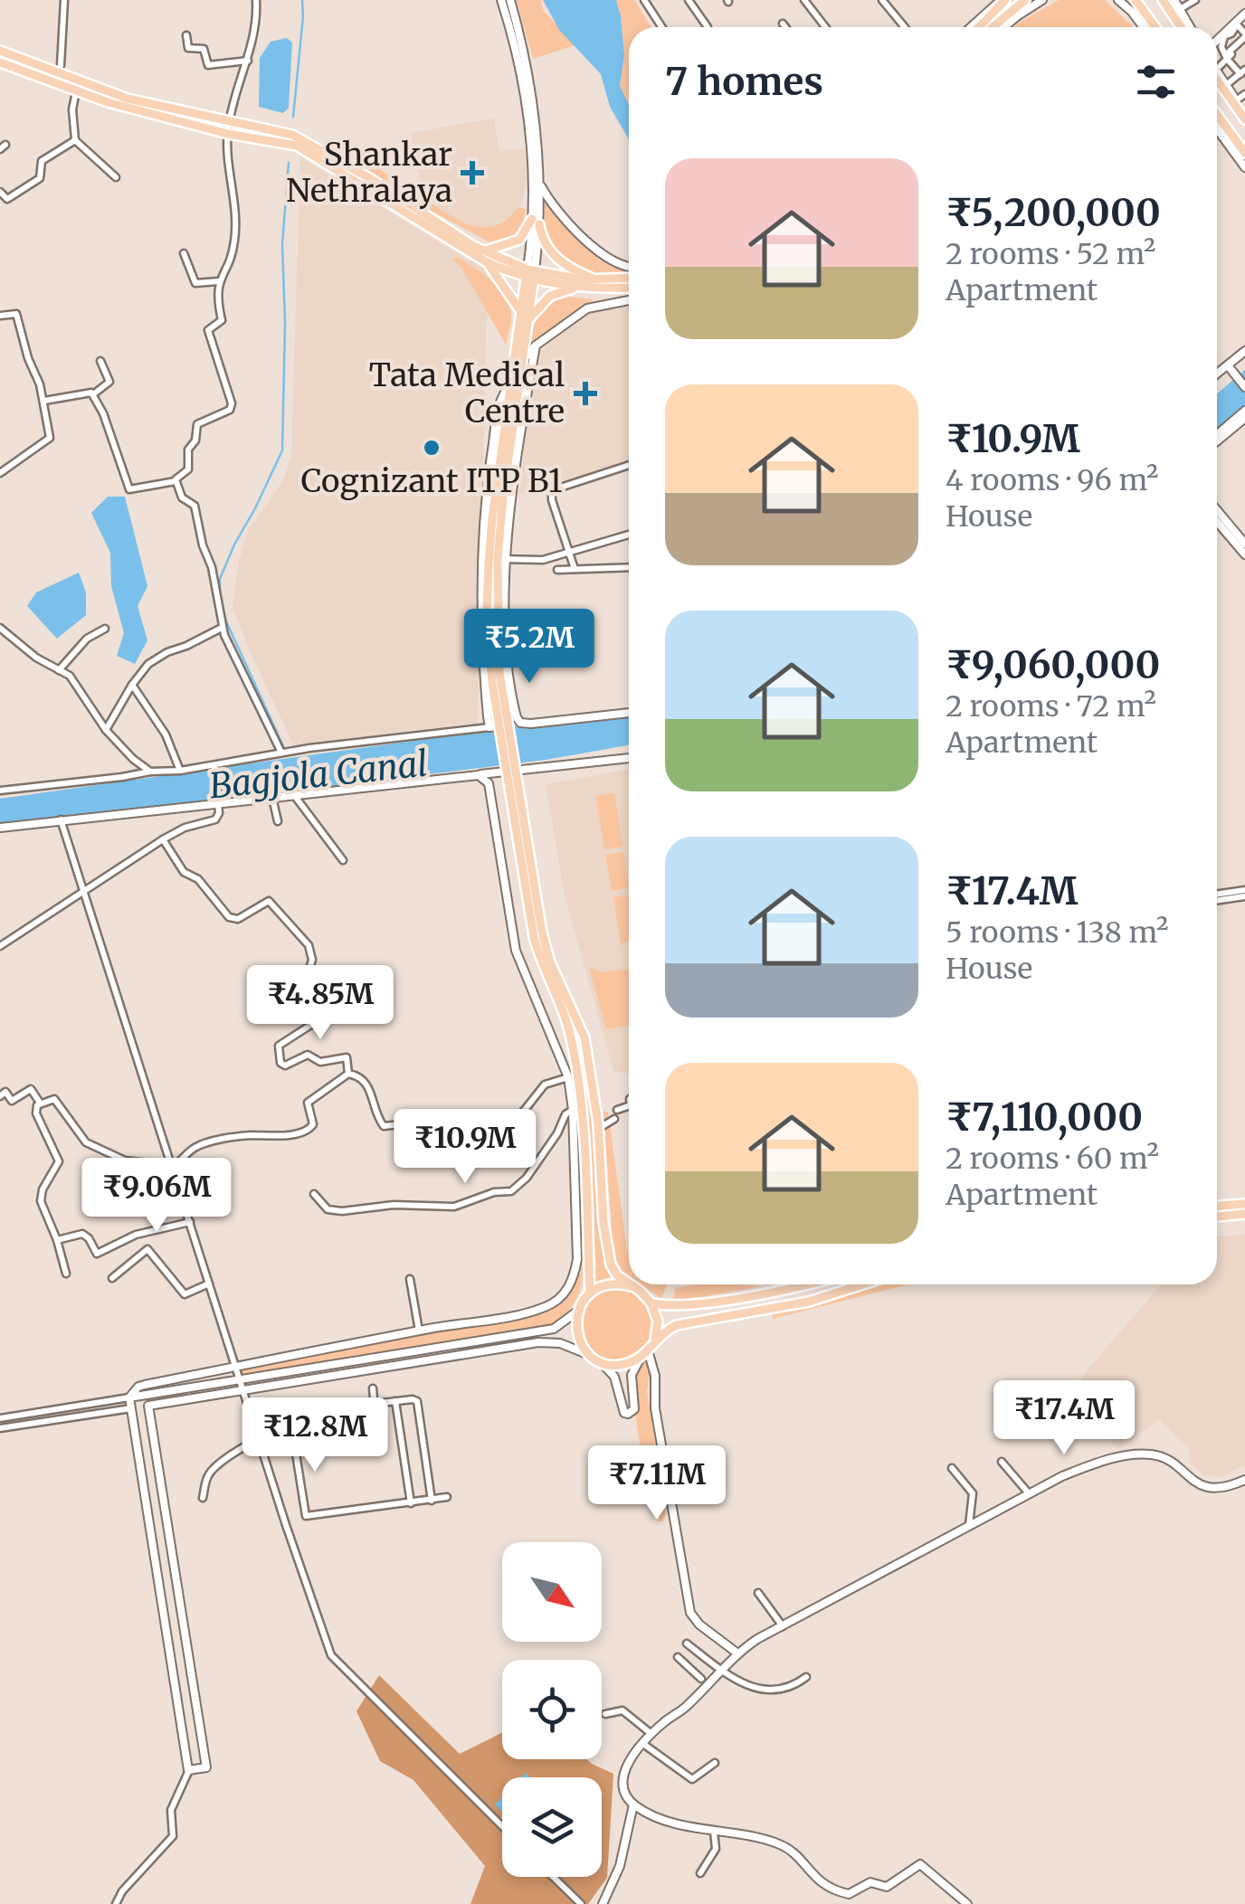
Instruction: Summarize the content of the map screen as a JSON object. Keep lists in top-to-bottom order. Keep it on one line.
{"water":["Bagjola Canal"],"places":{"health":["Shankar Nethralaya","Tata Medical Centre"],"other":["Cognizant ITP B1"]},"north":"bottom right","page":{"heading":"7 homes","list":[{"name":"₹5,200,000","note":"2 rooms · 52 m² · Apartment"},{"name":"₹10.9M","note":"4 rooms · 96 m² · House"},{"name":"₹9,060,000","note":"2 rooms · 72 m² · Apartment"},{"name":"₹17.4M","note":"5 rooms · 138 m² · House"},{"name":"₹7,110,000","note":"2 rooms · 60 m² · Apartment"}],"price":["₹5.2M","₹4.85M","₹10.9M","₹9.06M","₹17.4M","₹12.8M","₹7.11M"]}}
